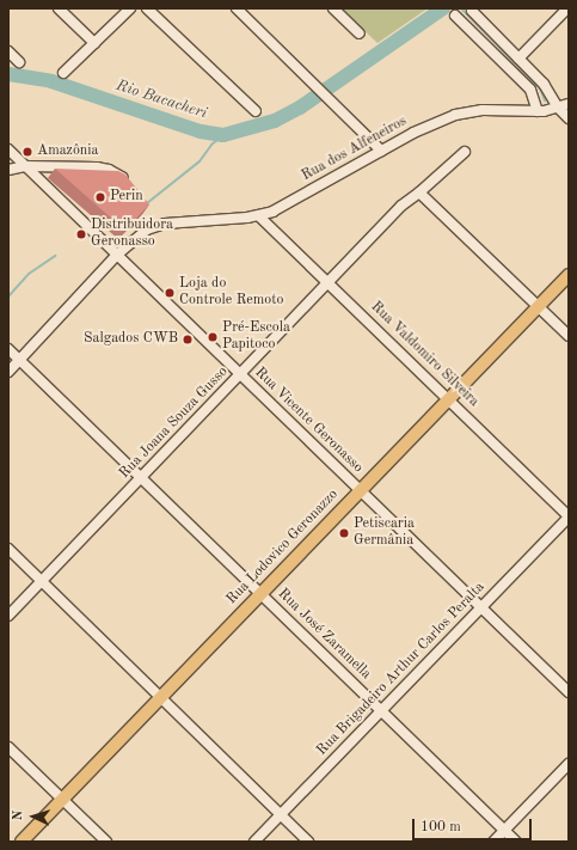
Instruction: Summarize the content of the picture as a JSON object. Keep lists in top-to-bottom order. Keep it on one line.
{"streets":{"main road":["Rua Lodovico Geronazzo"],"street":["Rua dos Alfeneiros","Rua Valdomiro Silveira","Rua Vicente Geronasso","Rua Joana Souza Gusso","Rua José Zaramella","Rua Brigadeiro Arthur Carlos Peralta"]},"crossings":[["Rua dos Alfeneiros","Rua Valdomiro Silveira"],["Rua dos Alfeneiros","Rua Vicente Geronasso"],["Rua Valdomiro Silveira","Rua Joana Souza Gusso"],["Rua Valdomiro Silveira","Rua Lodovico Geronazzo"],["Rua Valdomiro Silveira","Rua Brigadeiro Arthur Carlos Peralta"],["Rua Vicente Geronasso","Rua Joana Souza Gusso"],["Rua Vicente Geronasso","Rua Lodovico Geronazzo"],["Rua Vicente Geronasso","Rua Brigadeiro Arthur Carlos Peralta"],["Rua Joana Souza Gusso","Rua José Zaramella"],["Rua Lodovico Geronazzo","Rua José Zaramella"],["Rua José Zaramella","Rua Brigadeiro Arthur Carlos Peralta"]],"water":["Rio Bacacheri"],"places":["Amazônia","Perin","Distribuidora Geronasso","Loja do Controle Remoto","Pré-Escola Papitoco","Salgados CWB","Petiscaria Germânia"],"scale_bar":"100 m","north":"left"}
